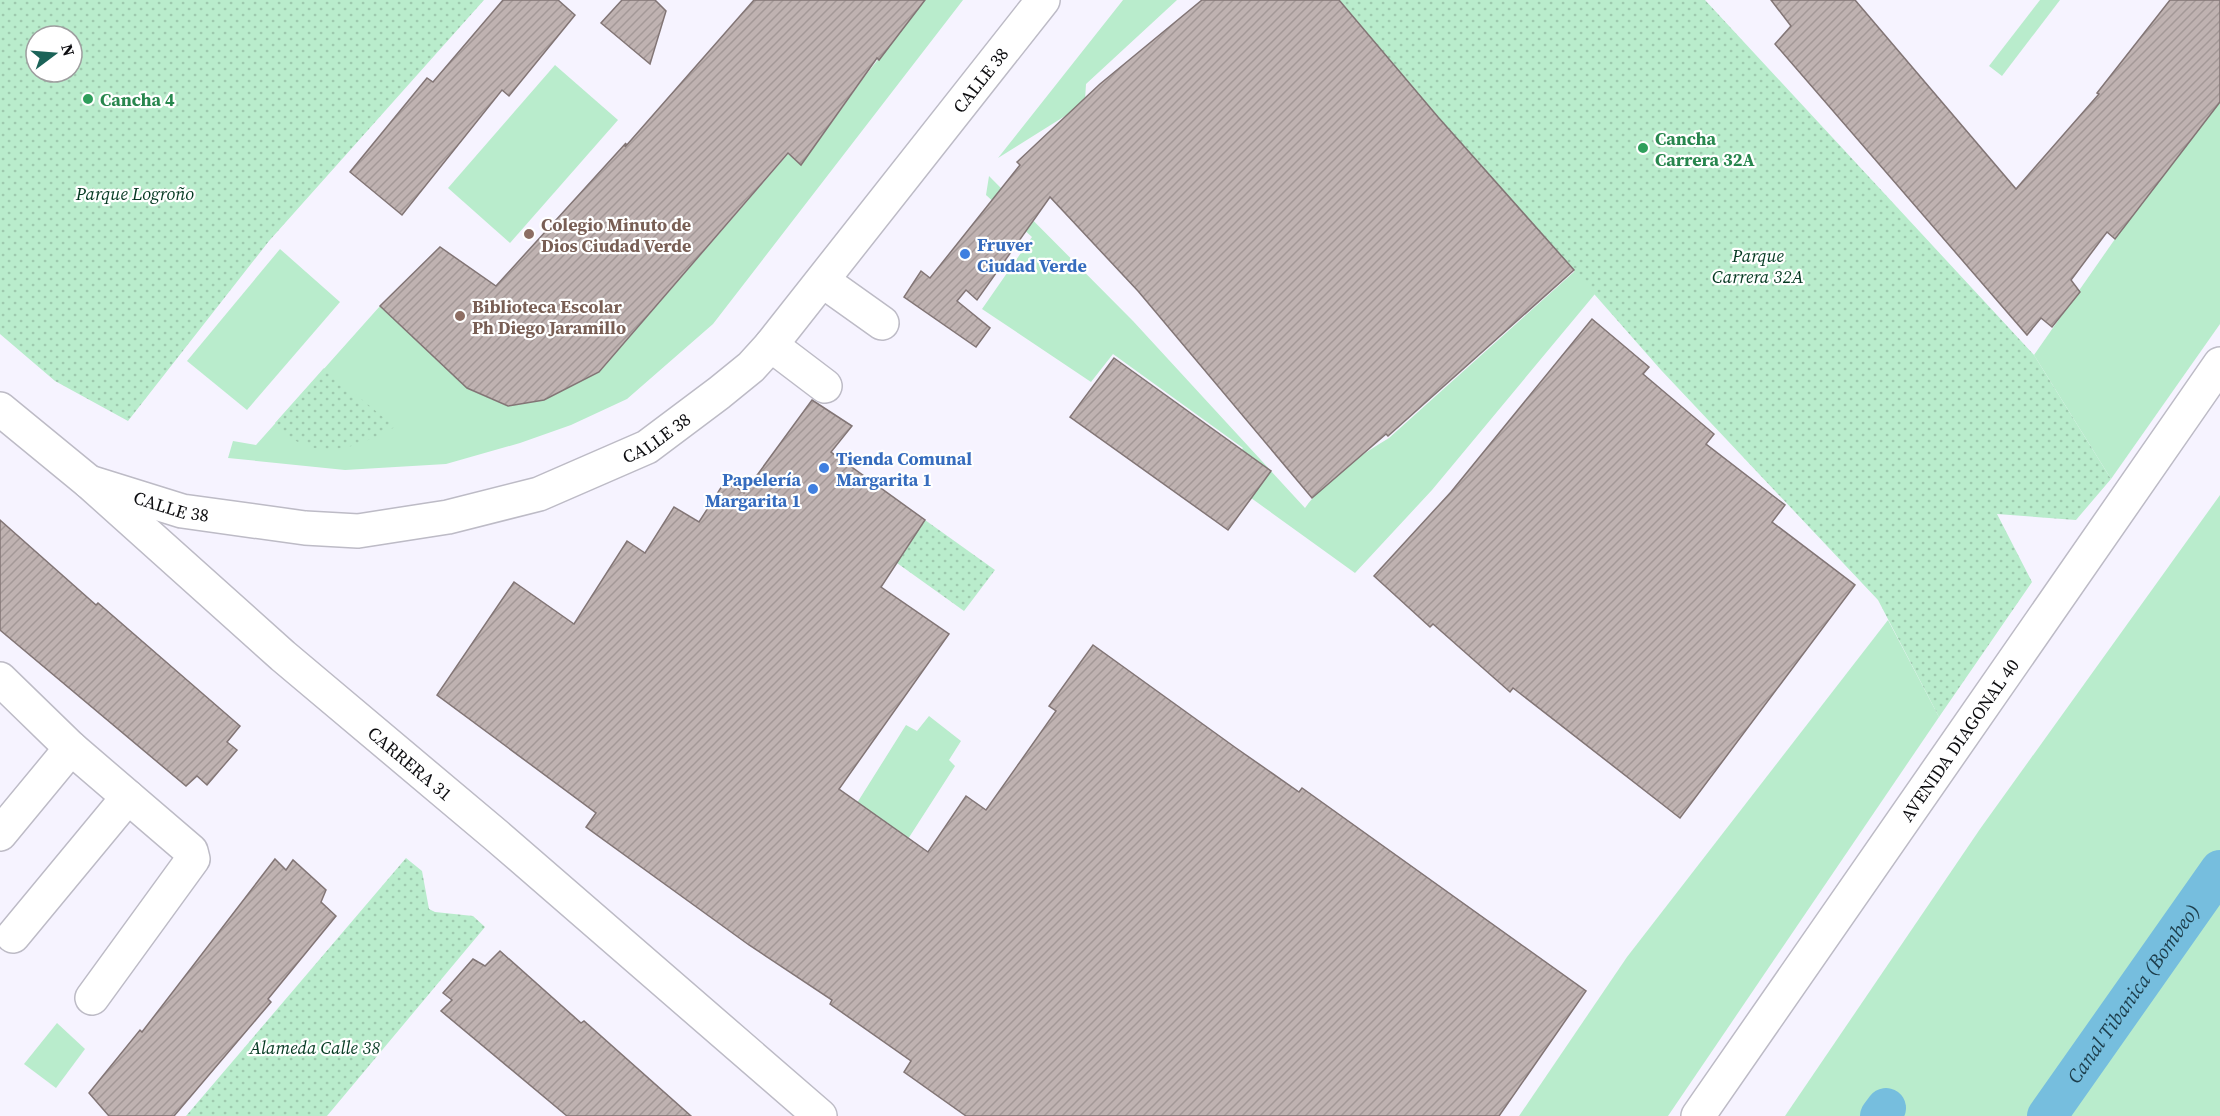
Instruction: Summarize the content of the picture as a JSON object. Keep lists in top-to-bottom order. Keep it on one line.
{"streets":{"street":["CALLE 38","AVENIDA DIAGONAL 40","CARRERA 31"]},"crossings":[["CALLE 38","CARRERA 31"]],"water":["Canal Tibanica (Bombeo)"],"parks":["Parque Logroño","Parque Carrera 32A","Alameda Calle 38"],"places":["Cancha 4","Cancha Carrera 32A","Colegio Minuto de Dios Ciudad Verde","Fruver Ciudad Verde","Biblioteca Escolar Ph Diego Jaramillo","Tienda Comunal Margarita 1","Papelería Margarita 1"],"north":"right"}
